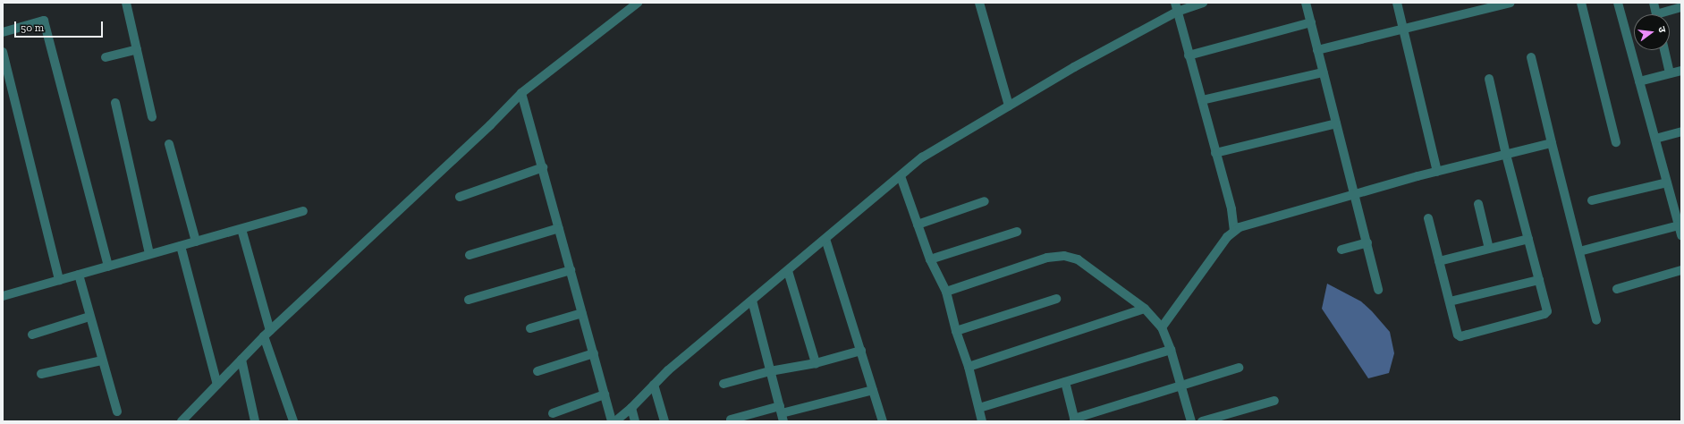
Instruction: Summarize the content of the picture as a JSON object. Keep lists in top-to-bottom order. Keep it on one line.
{"scale_bar":"50 m","north":"right"}
